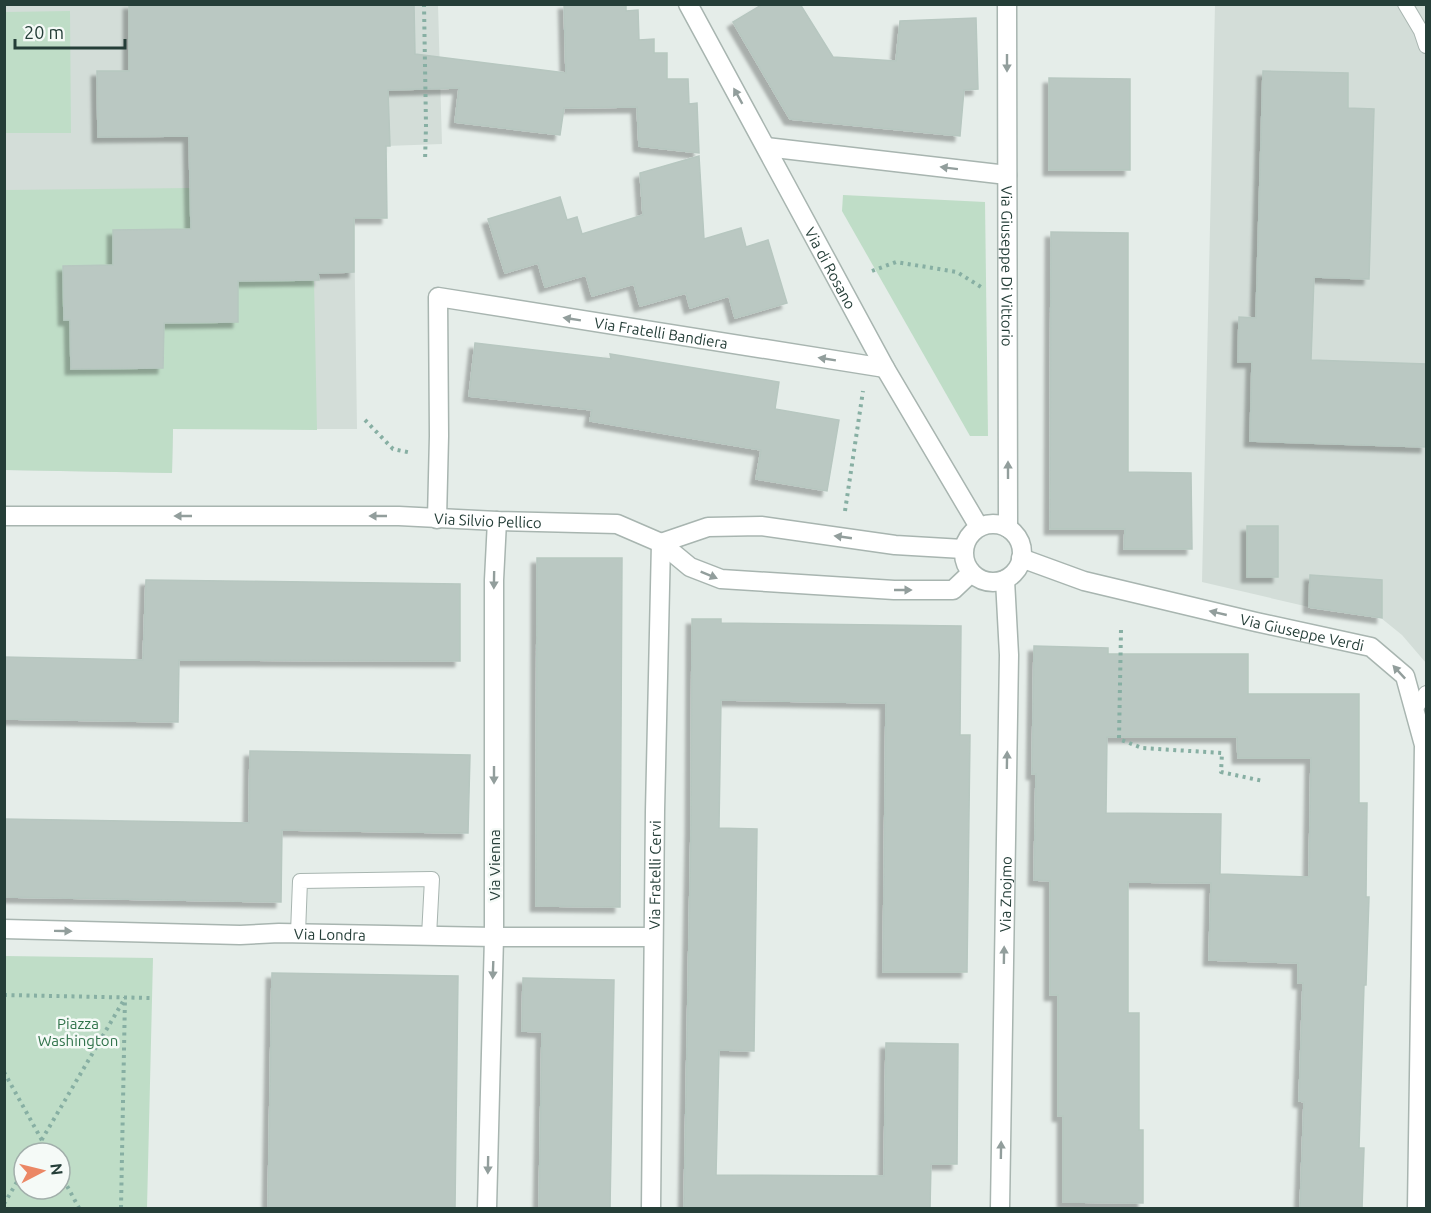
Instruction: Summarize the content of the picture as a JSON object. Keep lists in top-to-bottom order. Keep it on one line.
{"streets":{"street":["Via Giuseppe Di Vittorio","Via di Rosano","Via Fratelli Bandiera","Via Silvio Pellico","Via Giuseppe Verdi","Via Vienna","Via Fratelli Cervi","Via Znojmo","Via Londra"]},"crossings":[["Via Giuseppe Di Vittorio","Via di Rosano"],["Via Giuseppe Di Vittorio","Via Silvio Pellico"],["Via Giuseppe Di Vittorio","Via Giuseppe Verdi"],["Via Giuseppe Di Vittorio","Via Znojmo"],["Via di Rosano","Via Fratelli Bandiera"],["Via di Rosano","Via Silvio Pellico"],["Via di Rosano","Via Giuseppe Verdi"],["Via di Rosano","Via Znojmo"],["Via Fratelli Bandiera","Via Silvio Pellico"],["Via Silvio Pellico","Via Giuseppe Verdi"],["Via Silvio Pellico","Via Vienna"],["Via Silvio Pellico","Via Fratelli Cervi"],["Via Silvio Pellico","Via Znojmo"],["Via Giuseppe Verdi","Via Znojmo"],["Via Vienna","Via Londra"],["Via Fratelli Cervi","Via Londra"]],"one_way":["Via Giuseppe Verdi","Via Vienna","Via Znojmo","Via Londra"],"parks":["Piazza Washington"],"scale_bar":"20 m","north":"right"}
